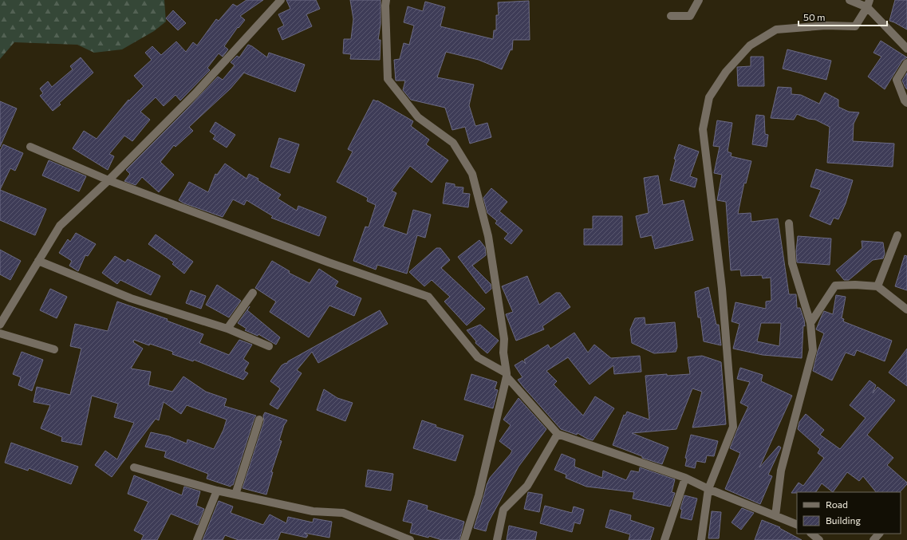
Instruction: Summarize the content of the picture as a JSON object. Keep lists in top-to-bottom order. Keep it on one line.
{"legend":["Road","Building"],"scale_bar":"50 m"}
